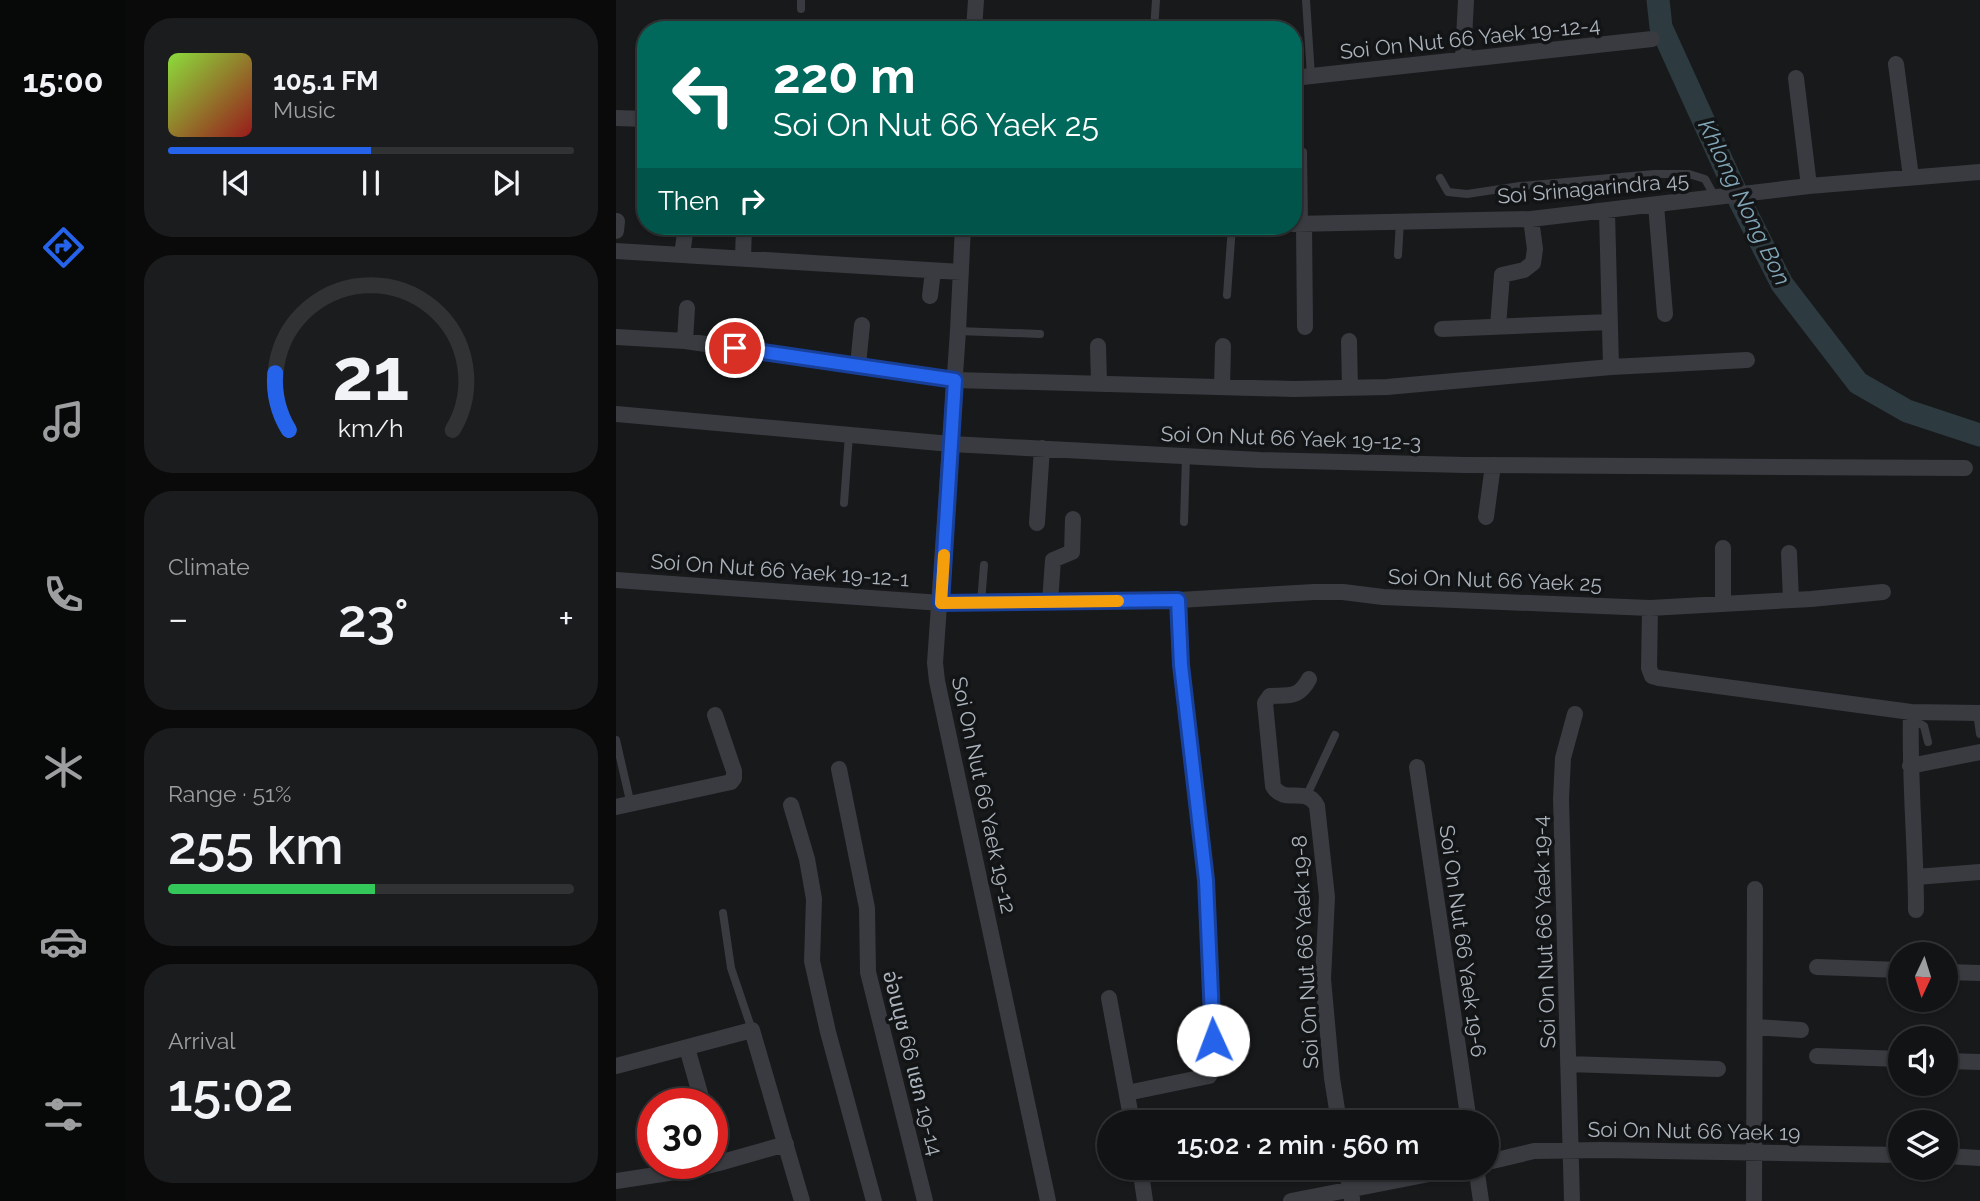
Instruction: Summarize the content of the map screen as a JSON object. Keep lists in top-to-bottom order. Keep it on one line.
{"streets":{"street":["Soi On Nut 66 Yaek 19-12-4","Soi Srinagarindra 45","Soi On Nut 66 Yaek 19-12-3","Soi On Nut 66 Yaek 19-12-1","Soi On Nut 66 Yaek 25","Soi On Nut 66 Yaek 19-12","Soi On Nut 66 Yaek 19-4","Soi On Nut 66 Yaek 19-6","Soi On Nut 66 Yaek 19-8","อ่อนนุช 66 แยก 19-14","Soi On Nut 66 Yaek 19"]},"crossings":[["Soi On Nut 66 Yaek 19-12-3","Soi On Nut 66 Yaek 19-12"],["Soi On Nut 66 Yaek 19-12-1","Soi On Nut 66 Yaek 25"],["Soi On Nut 66 Yaek 19-12-1","Soi On Nut 66 Yaek 19-12"],["Soi On Nut 66 Yaek 25","Soi On Nut 66 Yaek 19-12"],["Soi On Nut 66 Yaek 19-4","Soi On Nut 66 Yaek 19"]],"water":["Khlong Nong Bon"],"north":"bottom","page":{"tabs":"15:00","turn":["220 m","Soi On Nut 66 Yaek 25"],"song":["105.1 FM","Music"],"then":"Then","tile":["Climate",["Range · 51%","255 km"],["Arrival","15:02"]],"heat":["−","23°","+"],"limit":"30","trip":"15:02 · 2 min · 560 m","gauge":["21","km/h"]}}
